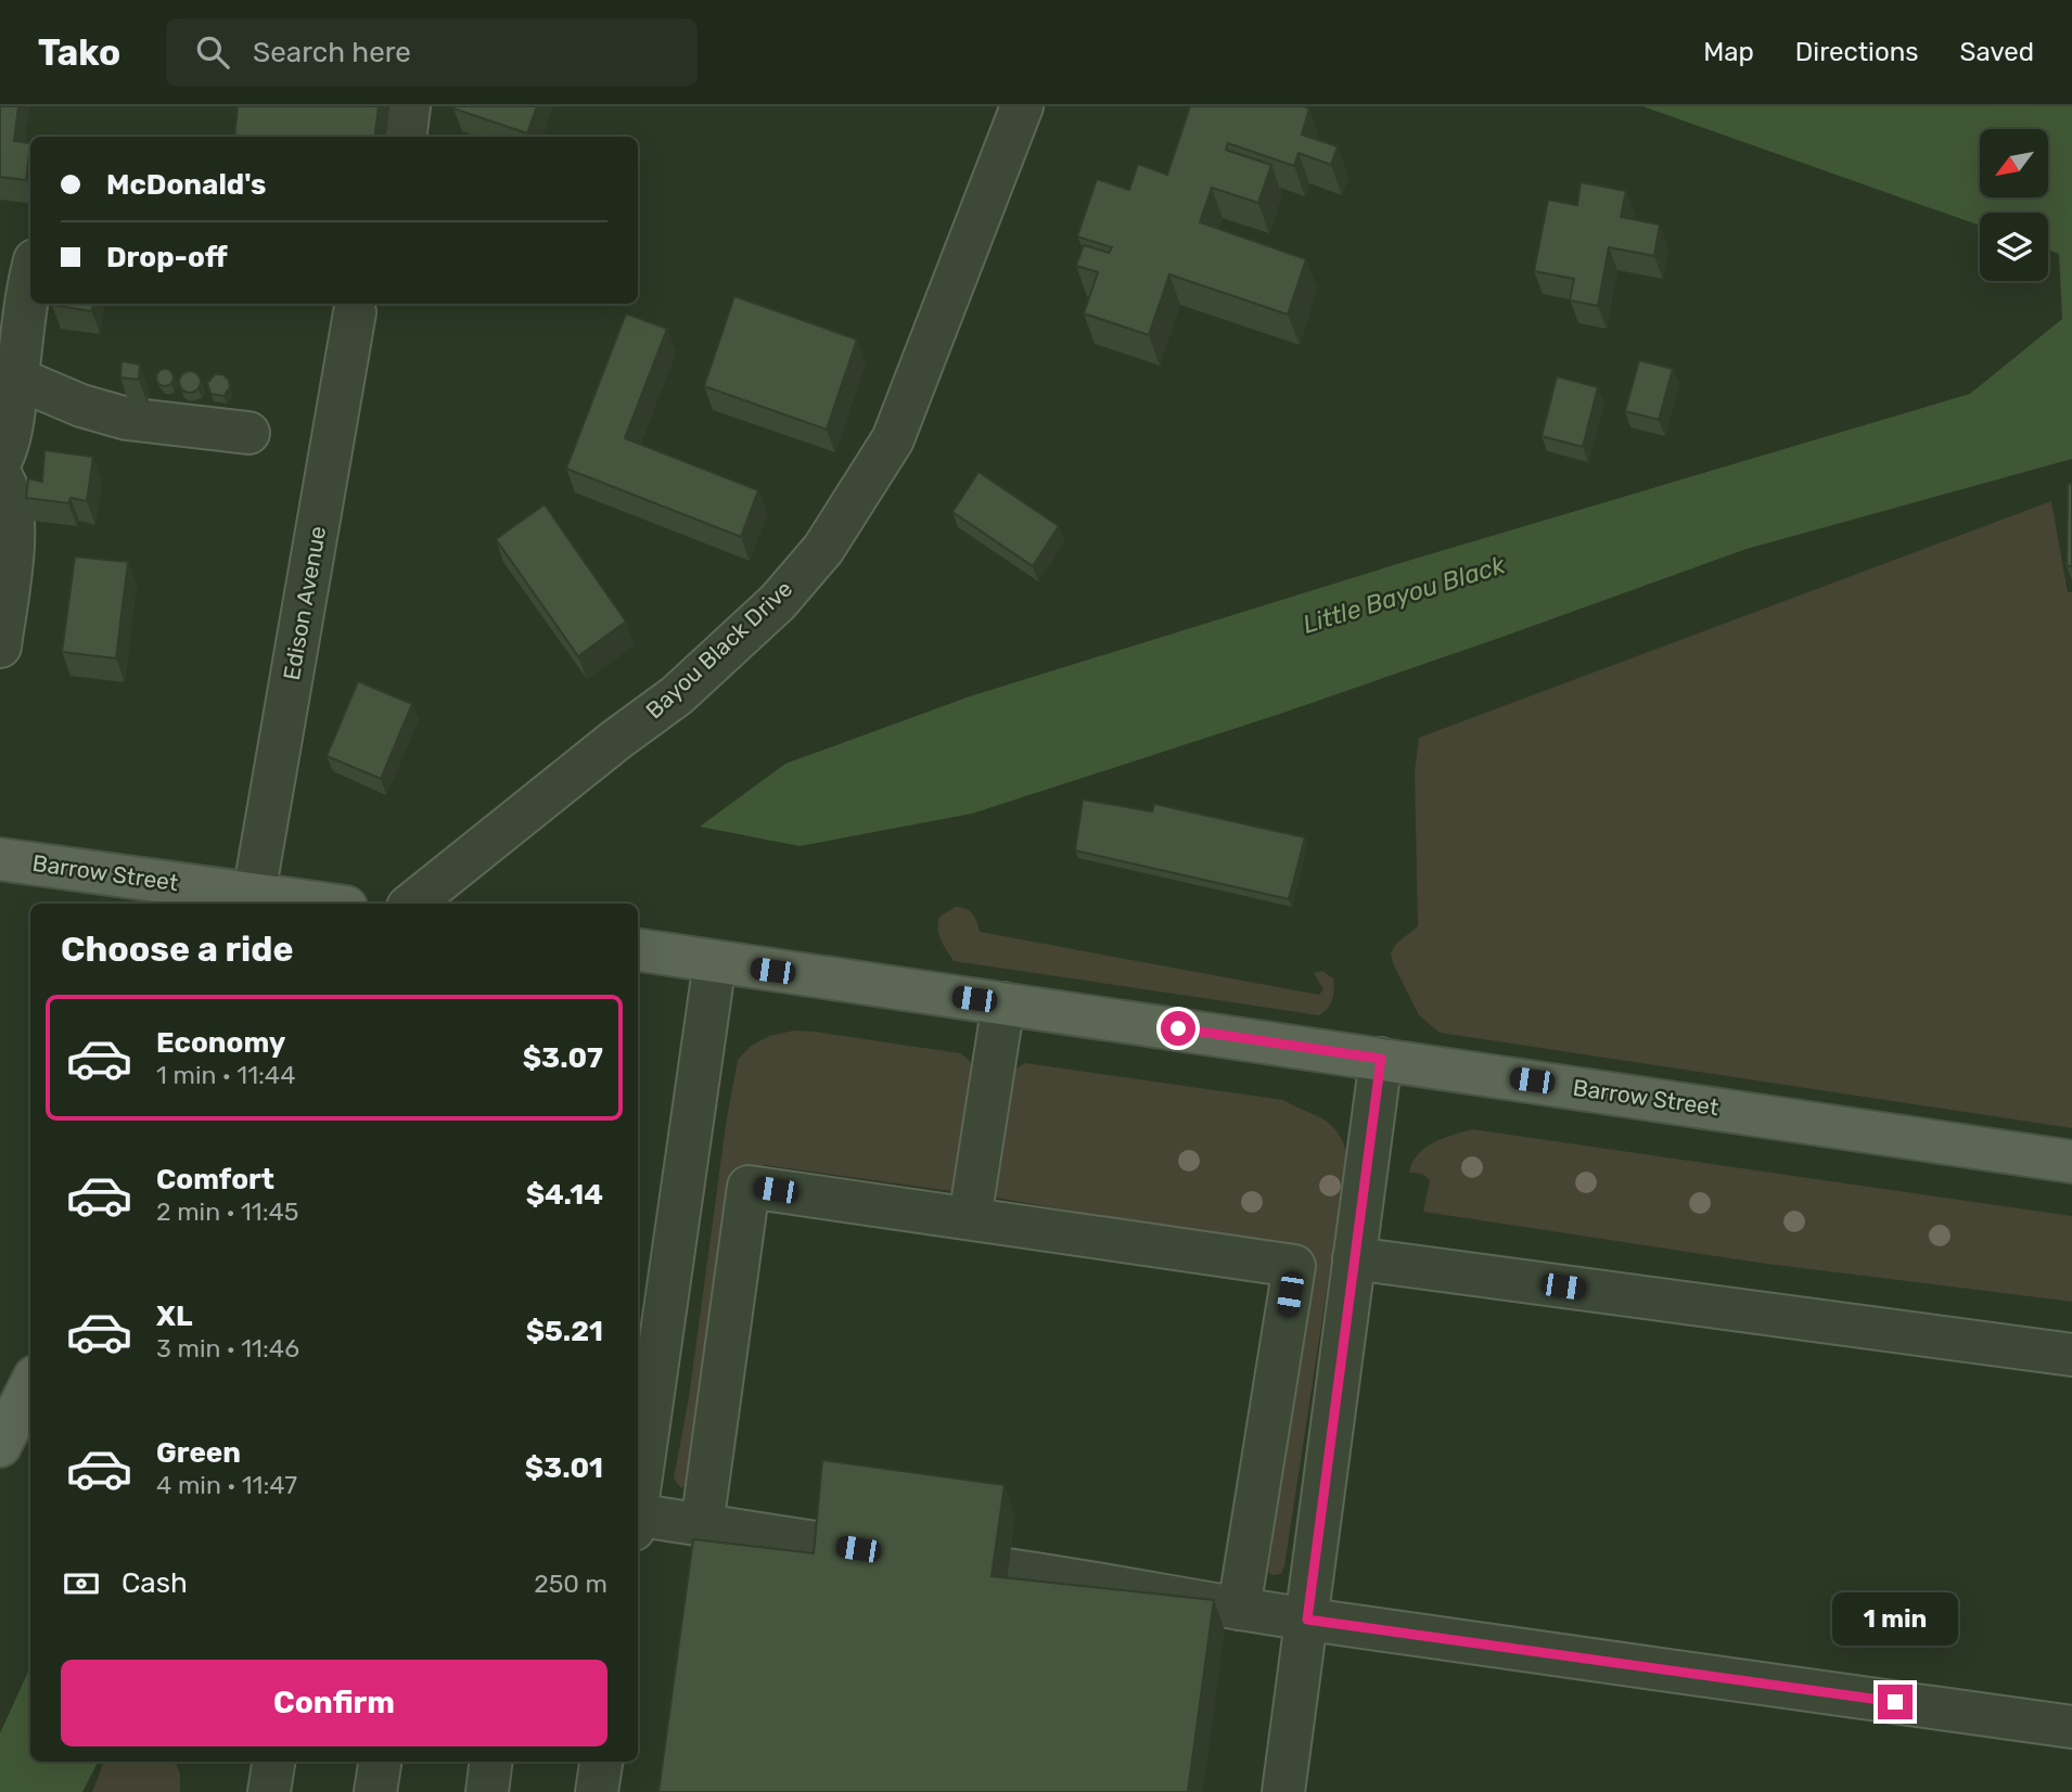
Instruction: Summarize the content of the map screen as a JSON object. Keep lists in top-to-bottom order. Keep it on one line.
{"streets":{"main road":["Barrow Street"],"street":["Edison Avenue","Bayou Black Drive"]},"crossings":[["Edison Avenue","Barrow Street"]],"water":["Little Bayou Black"],"north":"bottom left","page":{"header":"Tako","search":"Search here","nav":["Map","Directions","Saved"],"banner":["McDonald's","Drop-off"],"heading":"Choose a ride","list":[{"name":"Economy","note":"1 min · 11:44","value":"$3.07"},{"name":"Comfort","note":"2 min · 11:45","value":"$4.14"},{"name":"XL","note":"3 min · 11:46","value":"$5.21"},{"name":"Green","note":"4 min · 11:47","value":"$3.01"}],"pay":["Cash","250 m"],"bubble":"1 min","buttons":"Confirm"}}
